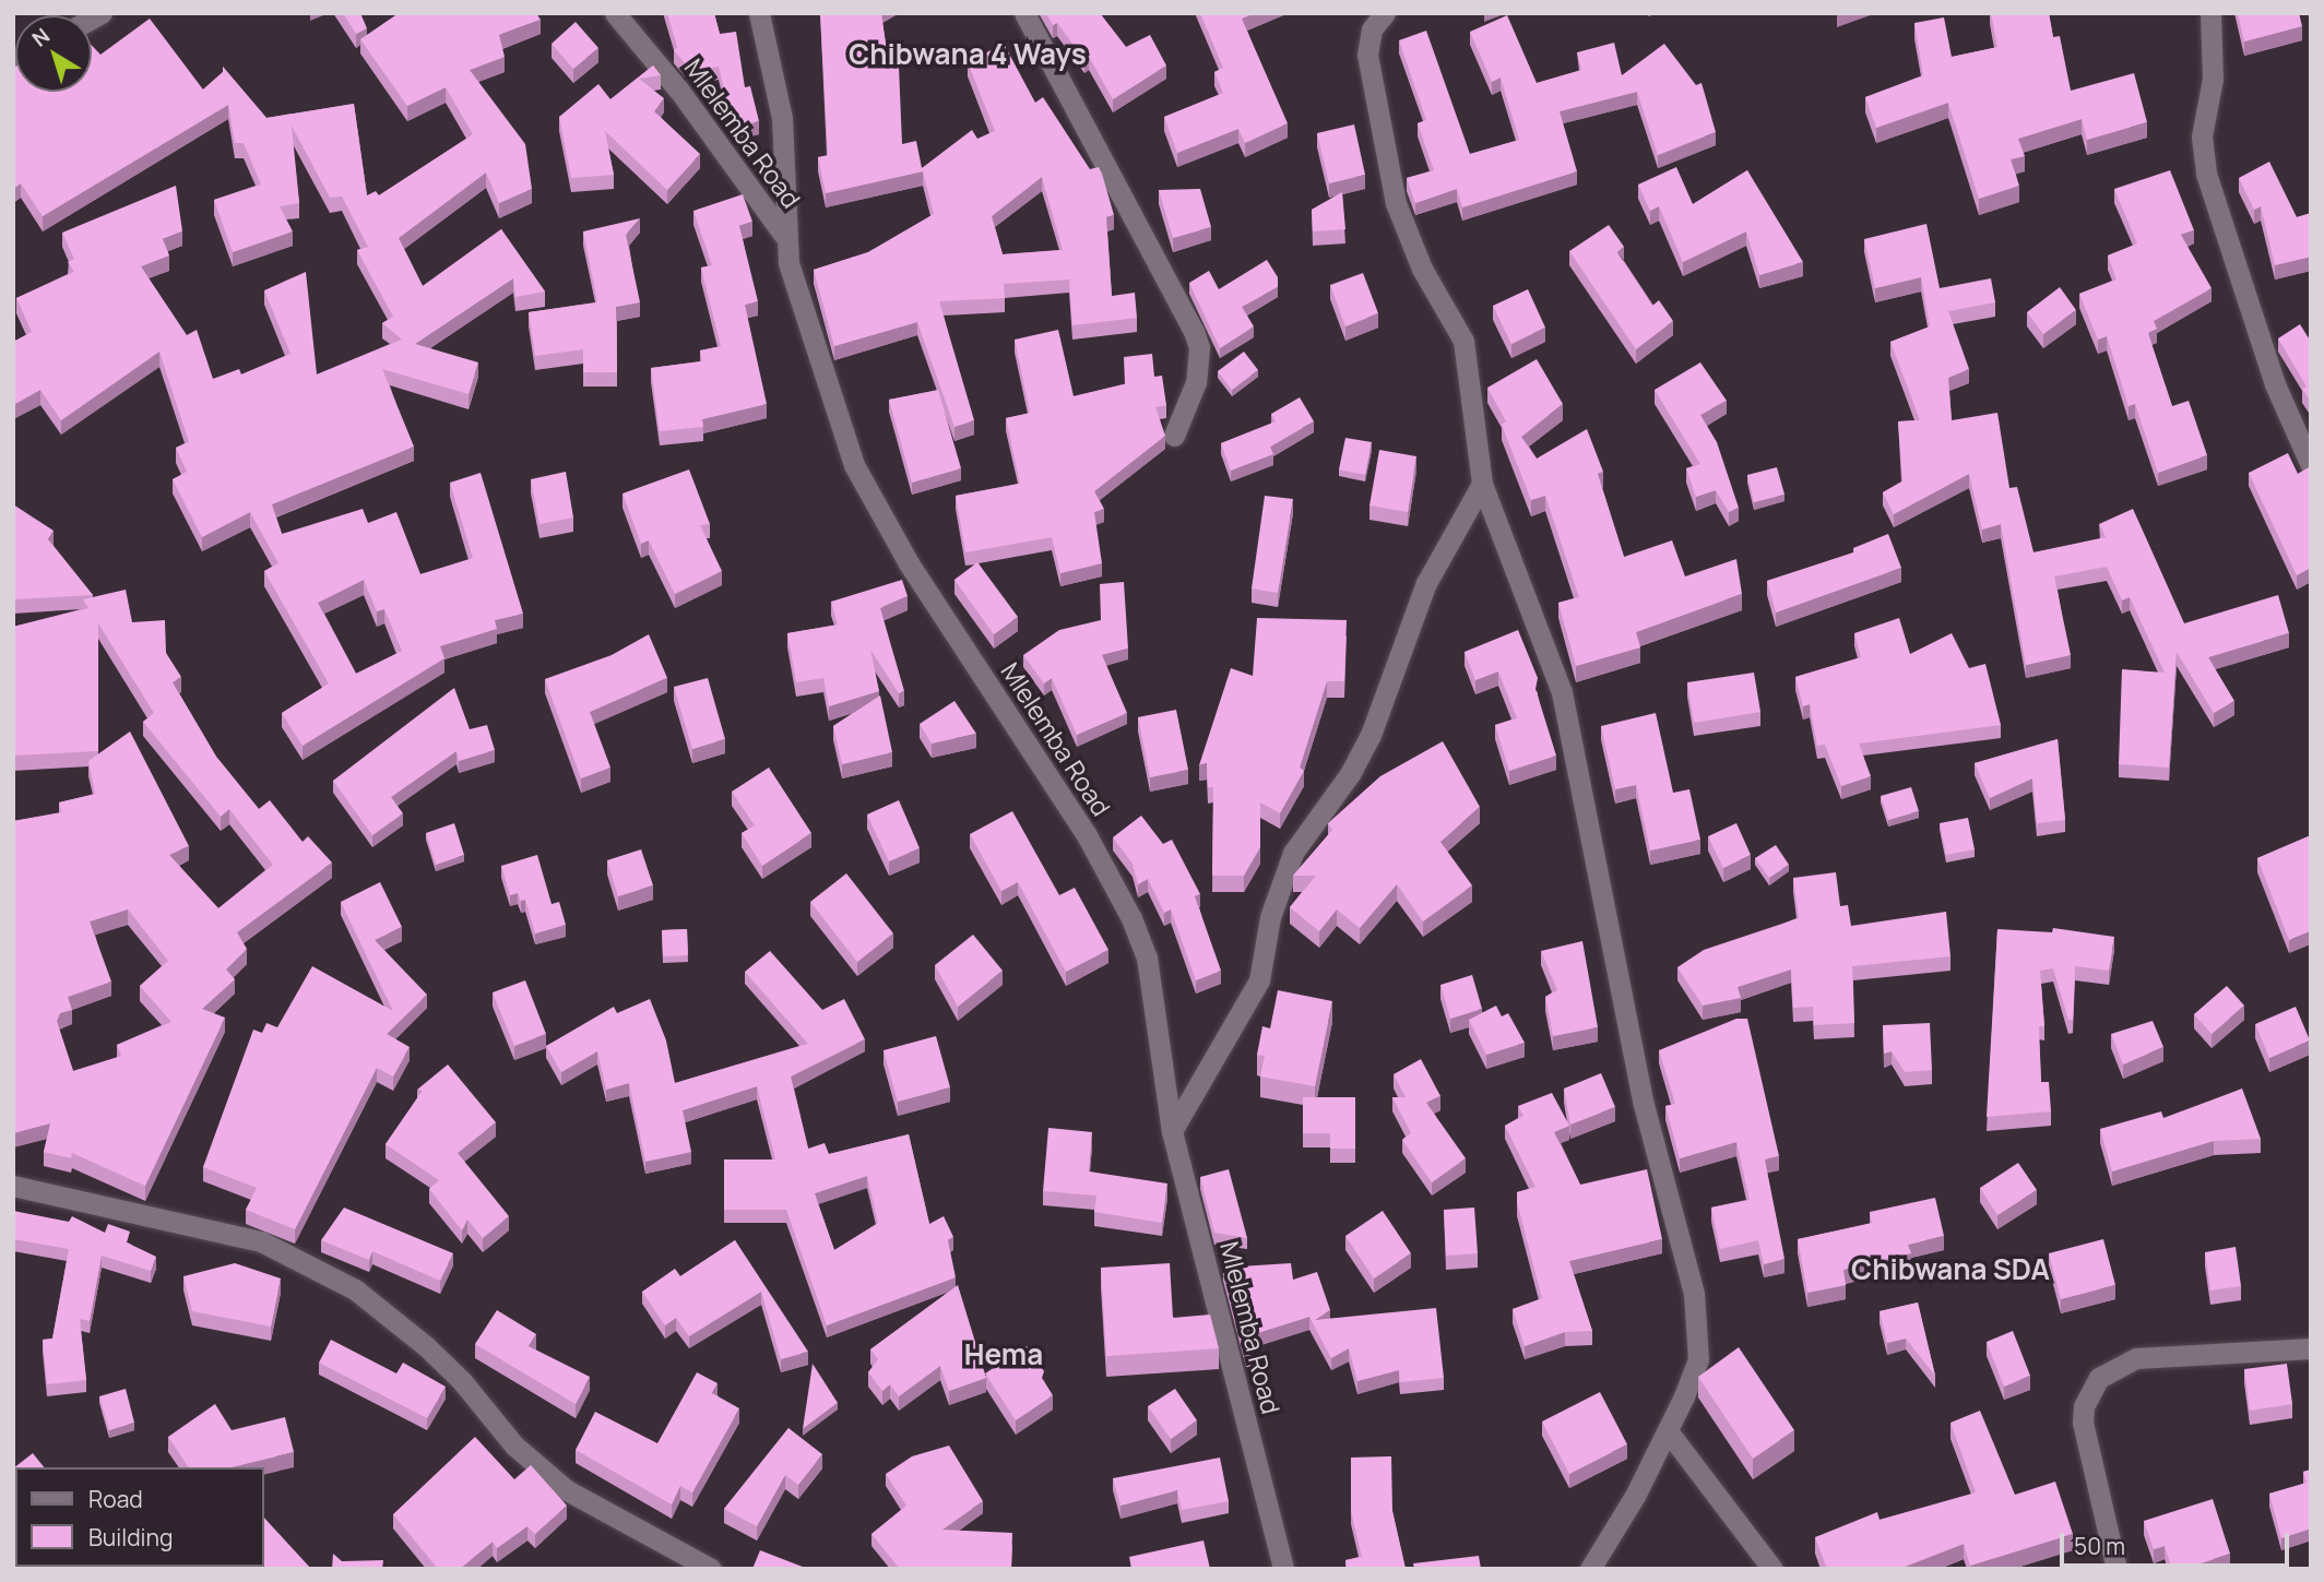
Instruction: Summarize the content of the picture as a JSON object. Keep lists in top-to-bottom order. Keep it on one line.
{"streets":{"street":["Mlelemba Road"]},"districts":["Chibwana 4 Ways","Chibwana SDA","Hema"],"legend":["Road","Building"],"scale_bar":"50 m","north":"top left"}
